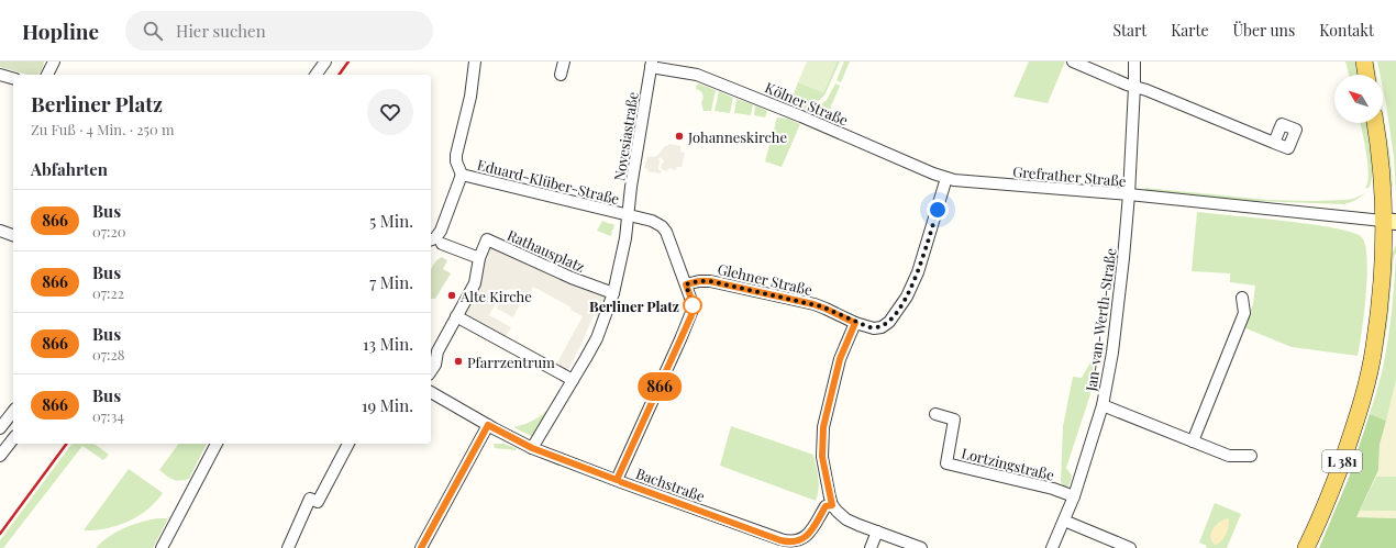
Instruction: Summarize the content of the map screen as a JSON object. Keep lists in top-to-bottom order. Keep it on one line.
{"streets":{"main road":["L 381"],"street":["Kölner Straße","Novesiastraße","Grefrather Straße","Eduard-Klüber-Straße","Rathausplatz","Glehner Straße","Jan-van-Werth-Straße","Lortzingstraße","Bachstraße"]},"crossings":[["Kölner Straße","Novesiastraße"],["Kölner Straße","Grefrather Straße"],["Novesiastraße","Eduard-Klüber-Straße"],["Grefrather Straße","Jan-van-Werth-Straße"],["Grefrather Straße","L 381"],["Jan-van-Werth-Straße","Lortzingstraße"]],"places":["Johanneskirche","Alte Kirche","Berliner Platz","Pfarrzentrum"],"lines":["bus line 866"],"north":"top left","page":{"header":"Hopline","search":"Hier suchen","nav":["Start","Karte","Über uns","Kontakt"],"on_map":"866","heading":[["Berliner Platz","Zu Fuß · 4 Min. · 250 m"],"Abfahrten"],"list":[{"mark":"866","name":"Bus","note":"07:20","value":"5 Min."},{"mark":"866","name":"Bus","note":"07:22","value":"7 Min."},{"mark":"866","name":"Bus","note":"07:28","value":"13 Min."},{"mark":"866","name":"Bus","note":"07:34","value":"19 Min."}]}}
